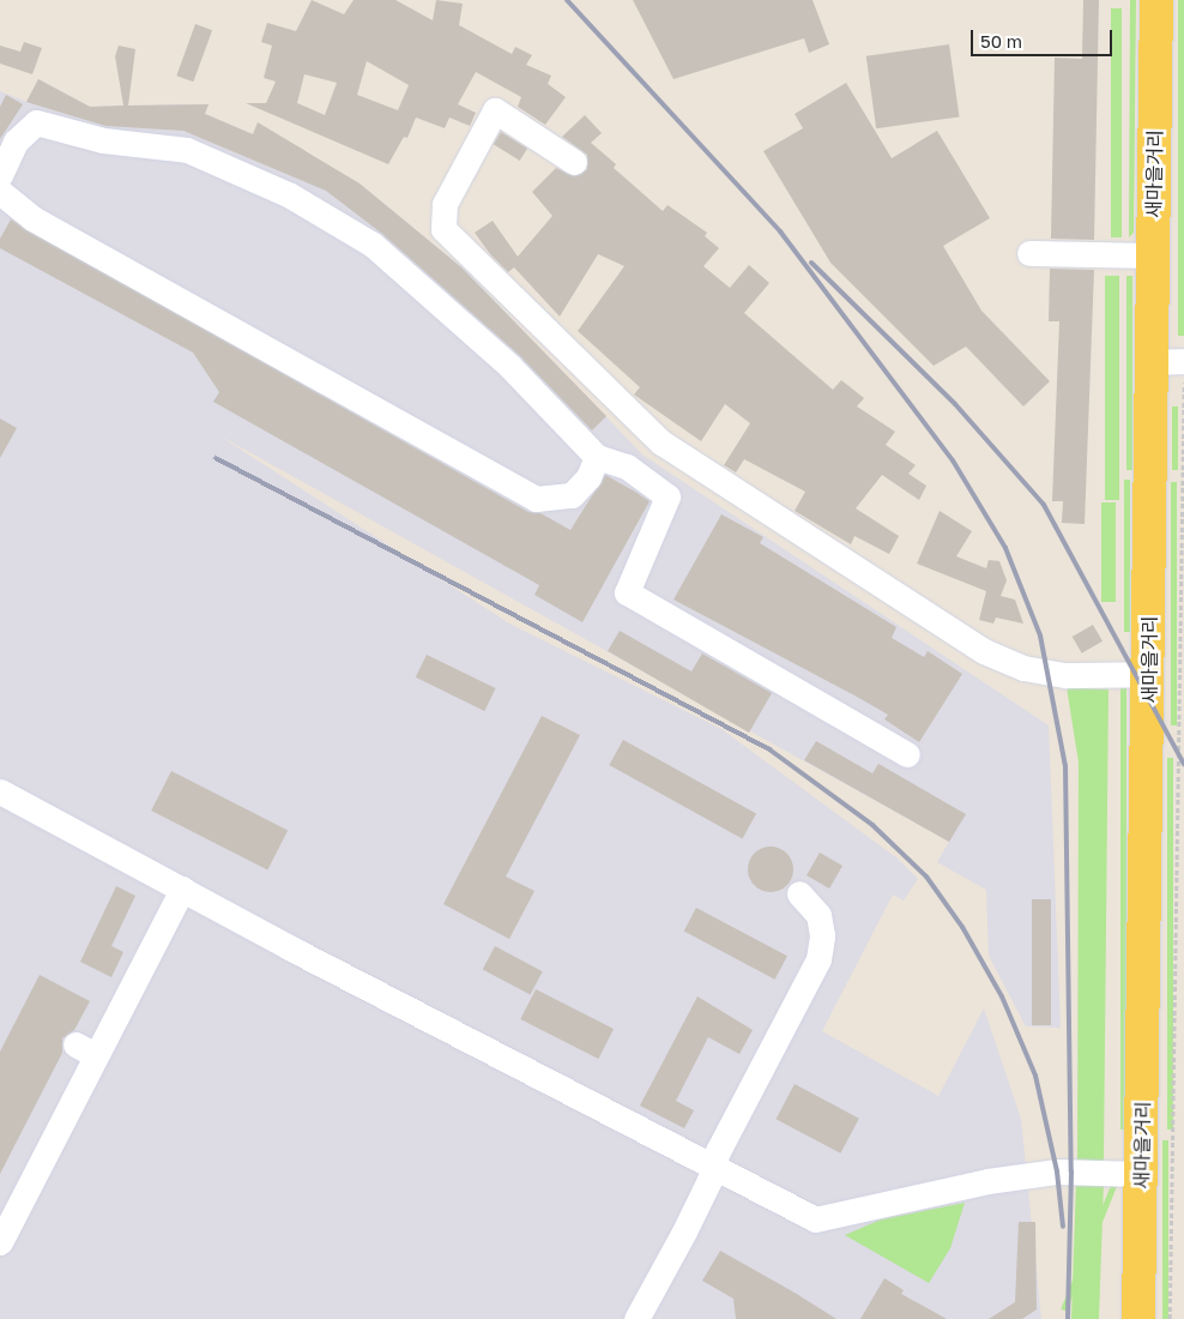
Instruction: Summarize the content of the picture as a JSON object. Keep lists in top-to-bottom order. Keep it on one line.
{"streets":{"main road":["새마을거리"]},"scale_bar":"50 m"}
